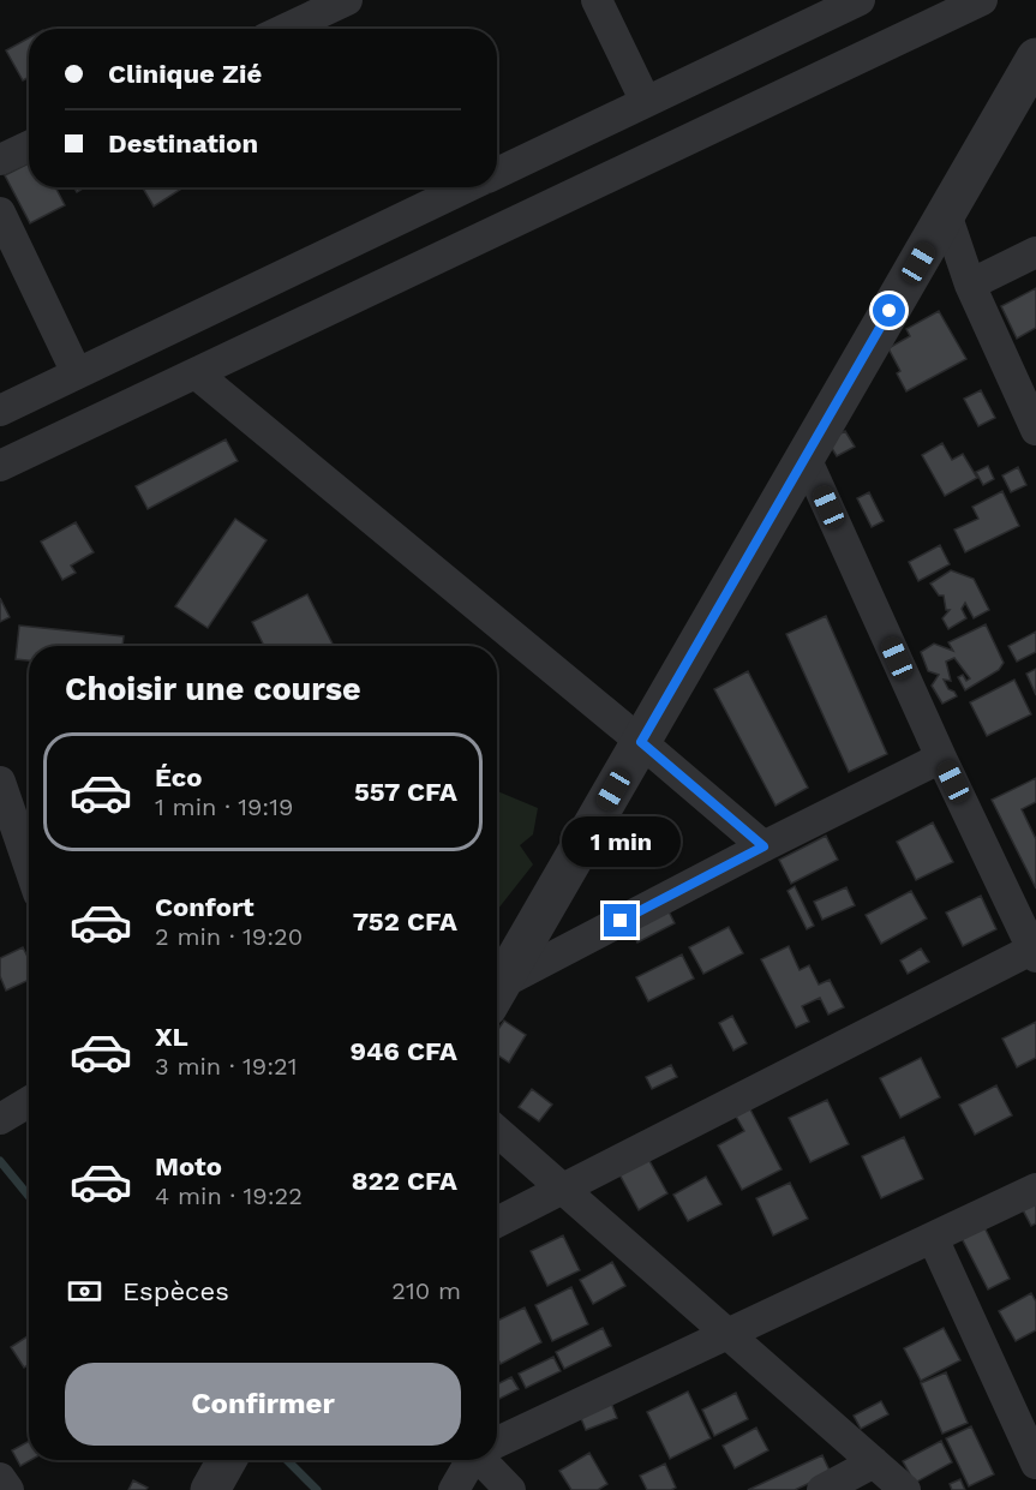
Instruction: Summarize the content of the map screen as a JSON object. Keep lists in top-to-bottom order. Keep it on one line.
{"page":{"banner":["Clinique Zié","Destination"],"heading":"Choisir une course","list":[{"name":"Éco","note":"1 min · 19:19","value":"557 CFA"},{"name":"Confort","note":"2 min · 19:20","value":"752 CFA"},{"name":"XL","note":"3 min · 19:21","value":"946 CFA"},{"name":"Moto","note":"4 min · 19:22","value":"822 CFA"}],"bubble":"1 min","pay":["Espèces","210 m"],"buttons":"Confirmer"}}
